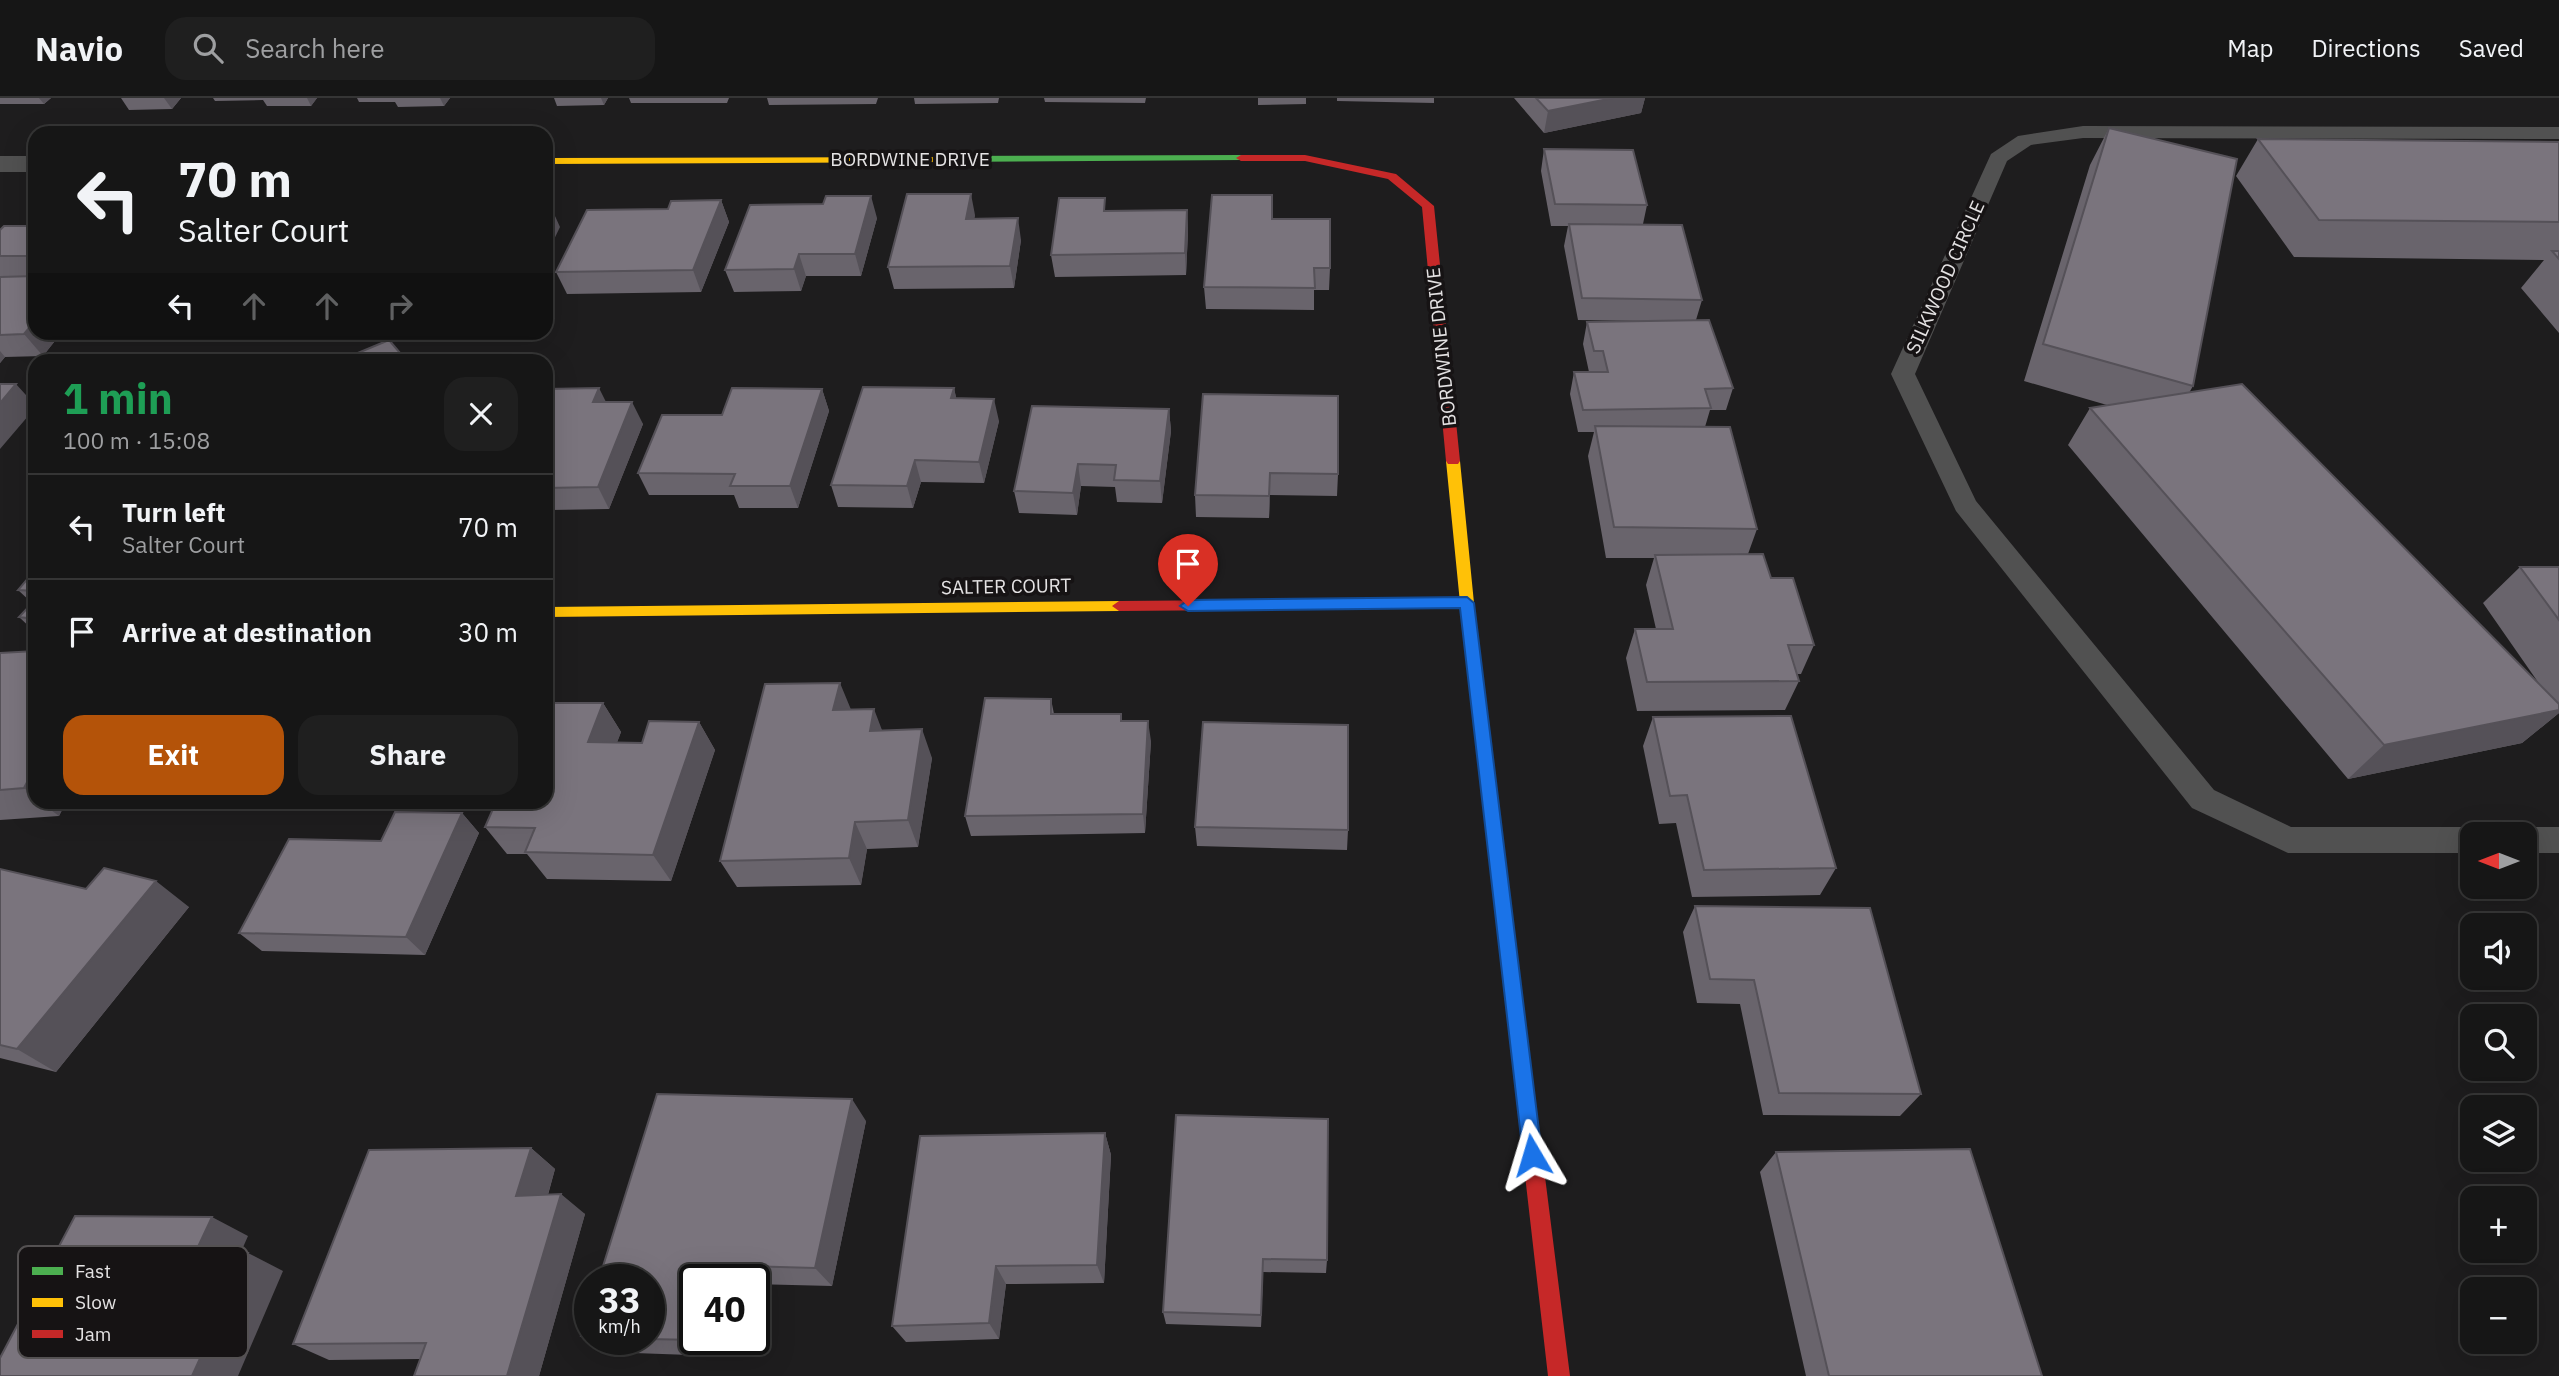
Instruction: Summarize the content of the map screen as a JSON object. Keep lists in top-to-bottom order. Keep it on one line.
{"streets":{"street":["BORDWINE DRIVE","SALTER COURT"],"lane":["SILKWOOD CIRCLE"]},"crossings":[["BORDWINE DRIVE","SALTER COURT"]],"legend":["Fast","Slow","Jam"],"north":"left","page":{"header":"Navio","search":"Search here","nav":["Map","Directions","Saved"],"turn":["70 m","Salter Court"],"heading":["1 min","100 m · 15:08"],"list":[{"name":"Turn left","note":"Salter Court","value":"70 m"},{"name":"Arrive at destination","value":"30 m"}],"buttons":["Exit","Share"],"map_buttons":["+","−"],"speed":"33 km/h","limit":"40"}}
